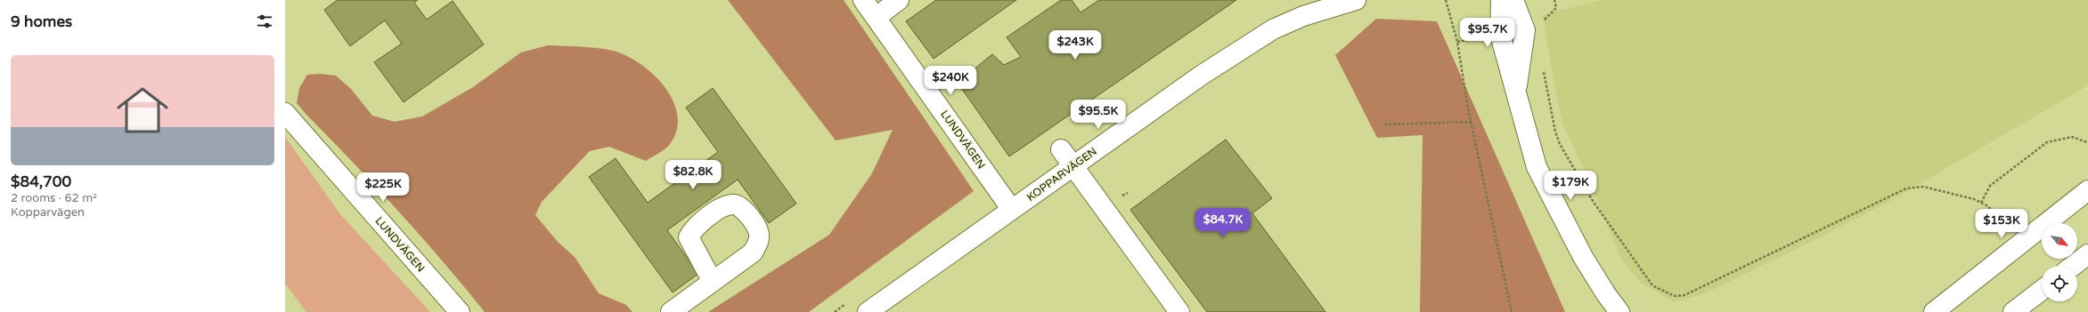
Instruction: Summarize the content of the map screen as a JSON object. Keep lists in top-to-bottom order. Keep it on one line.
{"streets":{"street":["LUNDVÄGEN","KOPPARVÄGEN"]},"crossings":[["LUNDVÄGEN","KOPPARVÄGEN"]],"north":"bottom right","page":{"heading":"9 homes","price":["$95.7K","$243K","$240K","$95.5K","$82.8K","$179K","$225K","$84.7K","$153K"],"list":[{"name":"$84,700","note":"2 rooms · 62 m² · Kopparvägen"}]}}
